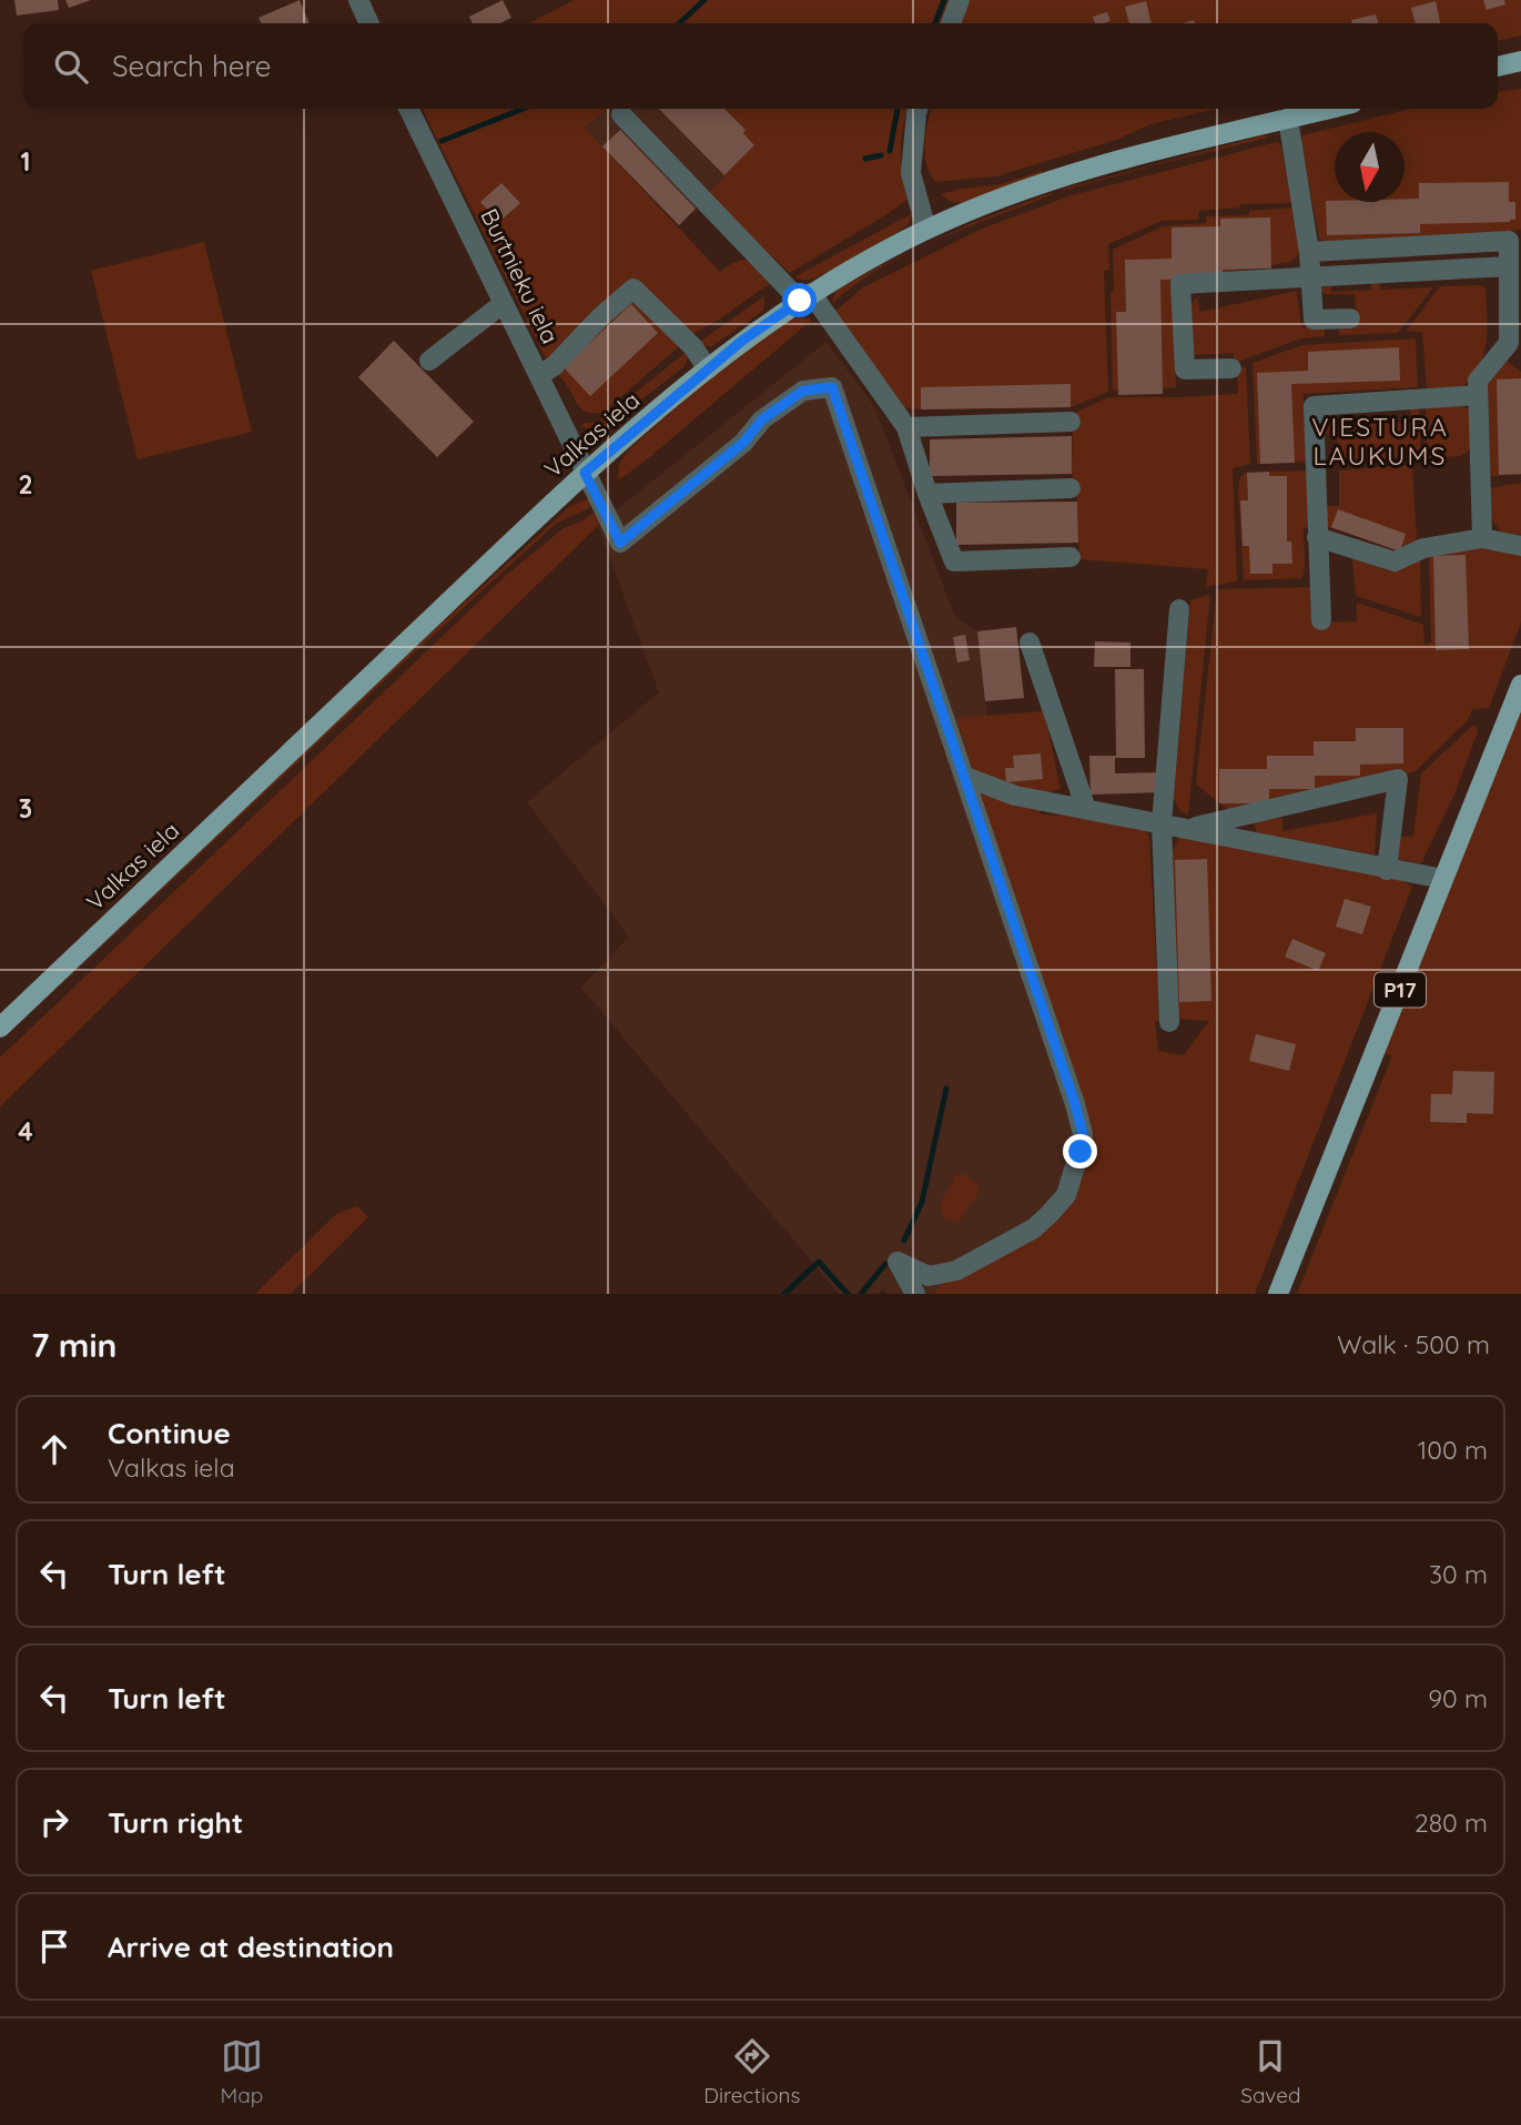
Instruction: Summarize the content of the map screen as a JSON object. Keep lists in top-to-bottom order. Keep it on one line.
{"streets":{"main road":["Valkas iela","P17"],"street":["Burtnieku iela"]},"crossings":[["Burtnieku iela","Valkas iela"]],"districts":["VIESTURA LAUKUMS"],"north":"bottom","page":{"search":"Search here","heading":["7 min","Walk · 500 m"],"list":[["Continue","Valkas iela","100 m"],["Turn left","30 m"],["Turn left","90 m"],["Turn right","280 m"],"Arrive at destination"],"nav":["Map","Directions","Saved"]},"grid":{"rows":["1","2","3","4"]}}
